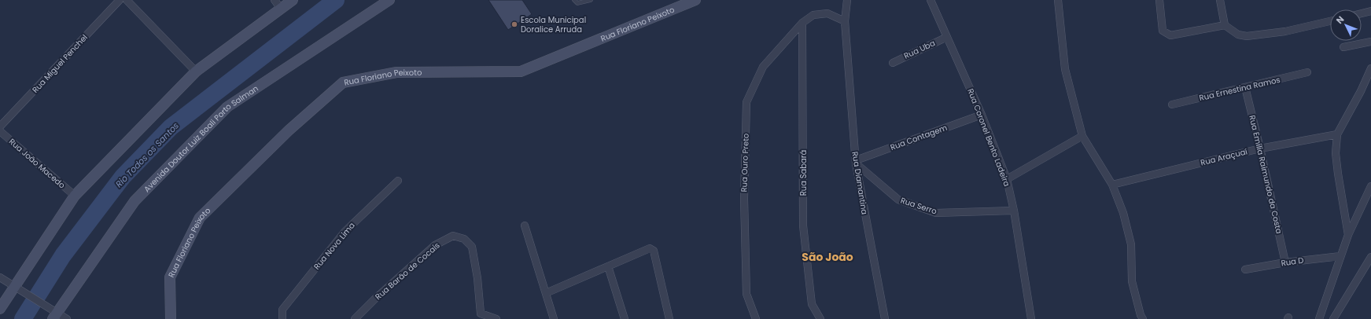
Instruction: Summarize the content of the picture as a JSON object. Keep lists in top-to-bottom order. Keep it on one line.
{"streets":{"street":["Rua Floriano Peixoto","Rua Uba","Rua Miguel Penchel","Rua Ernestina Ramos","Rua Contagem","Rua Coronel Bento Ladeira","Avenida Doutor Luiz Boali Porto Salman","Rua Araçuaí","Rua Ouro Preto","Rua João Macedo","Rua Sabará","Rua Emília Raimundo da Costa","Rua Diamantina","Rua Serro","Rua Nova Lima","Rua D","Rua Barão de Cocais"]},"crossings":[["Rua Uba","Rua Coronel Bento Ladeira"],["Rua Ernestina Ramos","Rua Emília Raimundo da Costa"],["Rua Contagem","Rua Coronel Bento Ladeira"],["Rua Contagem","Rua Diamantina"],["Rua Contagem","Rua Serro"],["Rua Coronel Bento Ladeira","Rua Serro"],["Rua Araçuaí","Rua Emília Raimundo da Costa"],["Rua Ouro Preto","Rua Sabará"],["Rua Ouro Preto","Rua Diamantina"],["Rua Emília Raimundo da Costa","Rua D"],["Rua Diamantina","Rua Serro"]],"districts":["São João"],"water":["Rio Todos os Santos"],"places":["Escola Municipal Doralice Arruda"],"north":"top left"}
